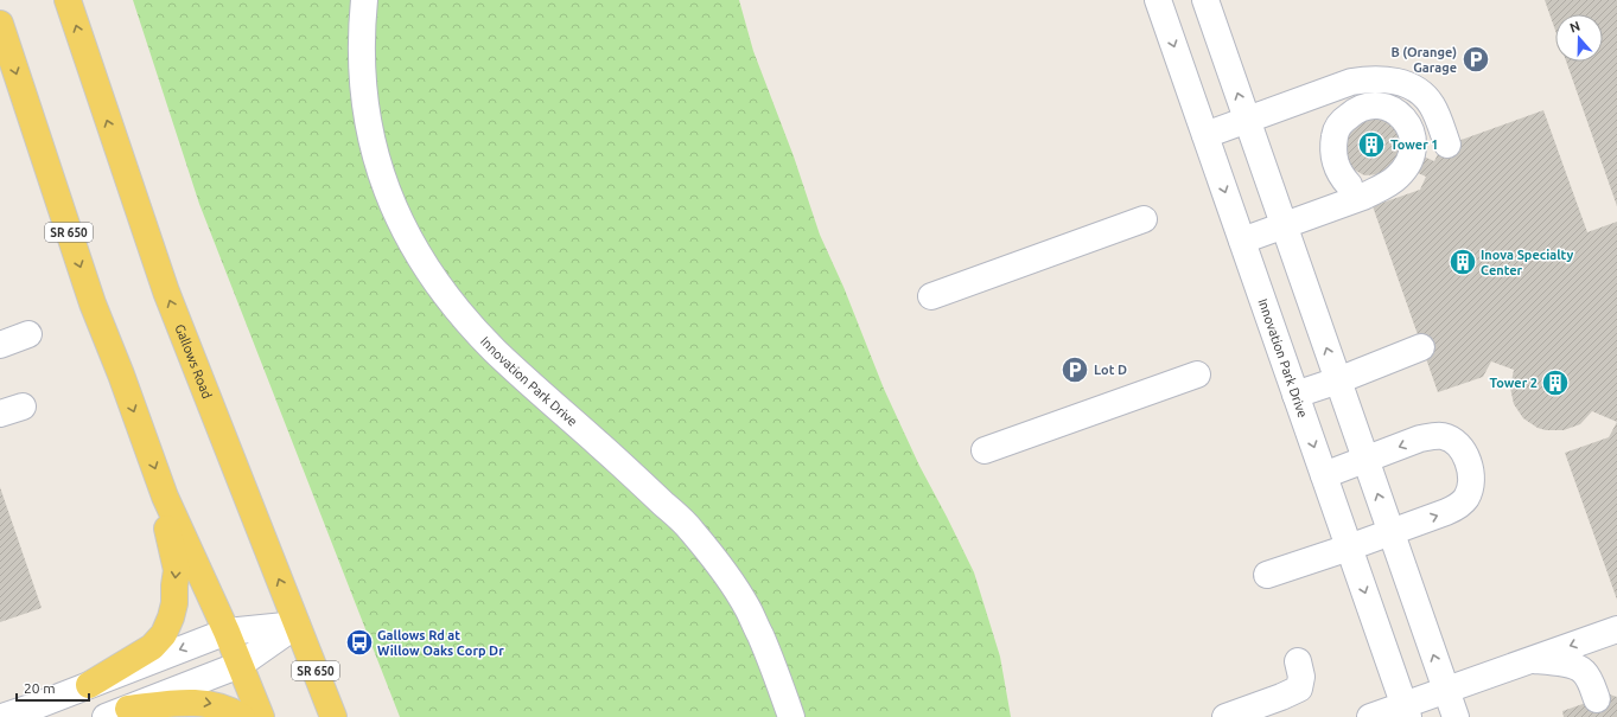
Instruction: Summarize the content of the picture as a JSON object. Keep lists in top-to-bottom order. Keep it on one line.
{"streets":{"main road":["SR 650","Gallows Road"],"street":["Innovation Park Drive"]},"places":{"parking":["B (Orange) Garage","Lot D"],"building":["Tower 1","Inova Specialty Center","Tower 2"],"bus stop":["Gallows Rd at Willow Oaks Corp Dr"]},"scale_bar":"20 m","north":"top"}
